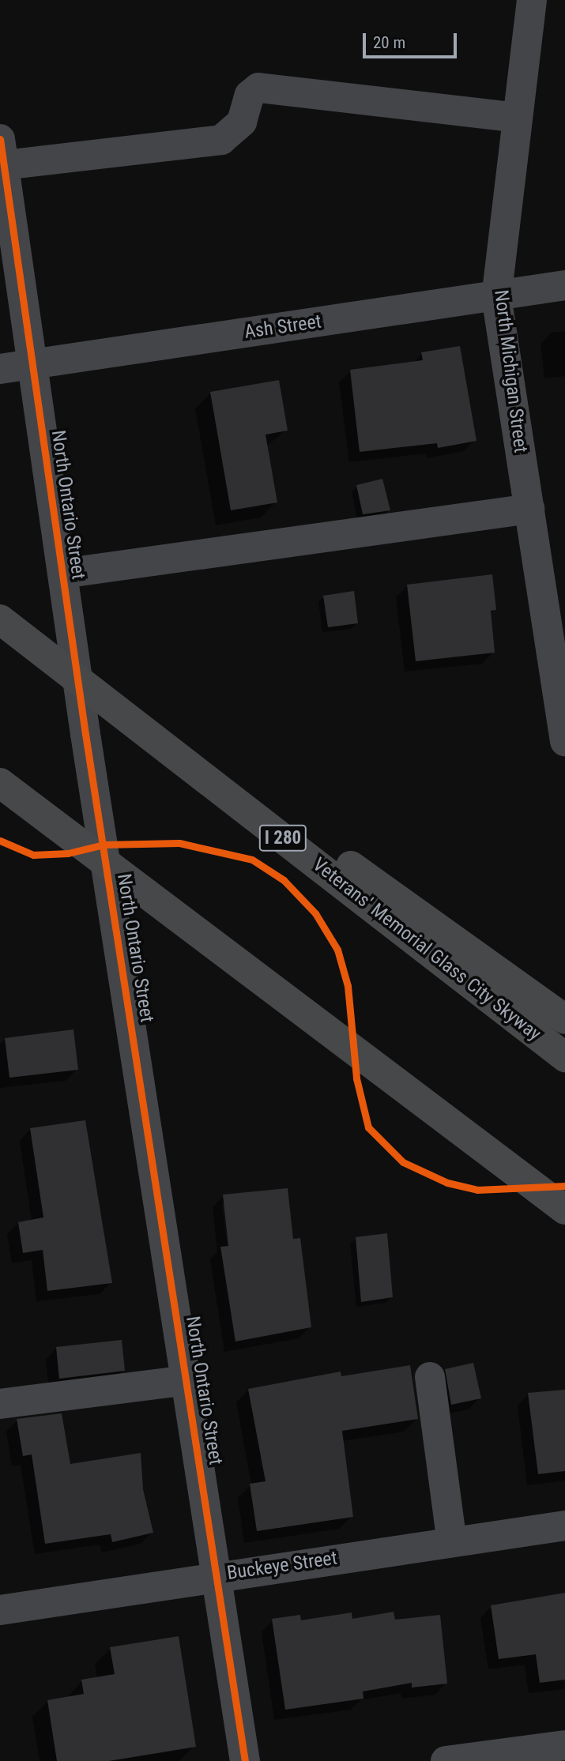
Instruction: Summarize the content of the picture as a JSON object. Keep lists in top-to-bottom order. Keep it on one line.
{"streets":{"highway":["I 280","Veterans' Memorial Glass City Skyway"],"street":["Ash Street","North Michigan Street","North Ontario Street","Buckeye Street"]},"crossings":[["Ash Street","North Michigan Street"],["Ash Street","North Ontario Street"],["North Ontario Street","Buckeye Street"]],"scale_bar":"20 m"}
